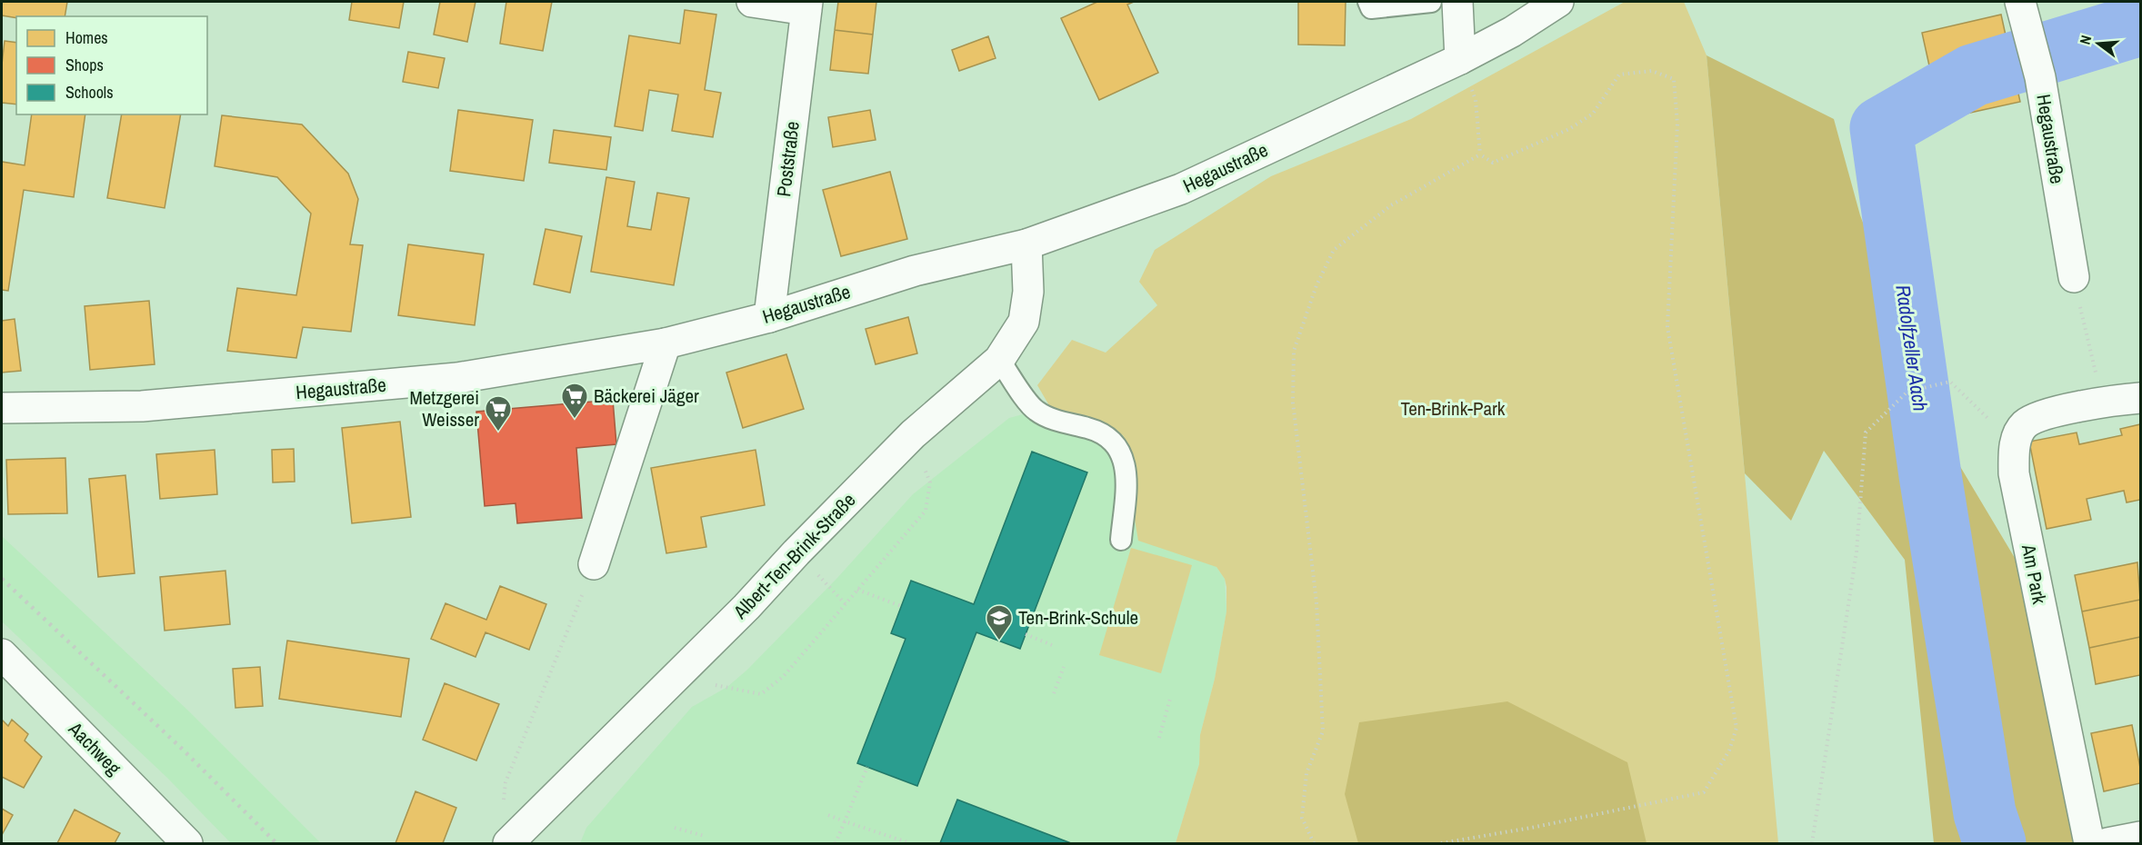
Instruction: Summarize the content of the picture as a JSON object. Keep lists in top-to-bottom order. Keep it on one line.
{"streets":{"street":["Hegaustraße","Poststraße","Albert-Ten-Brink-Straße","Am Park","Aachweg"]},"crossings":[["Hegaustraße","Poststraße"],["Hegaustraße","Albert-Ten-Brink-Straße"]],"water":["Radolfzeller Aach"],"parks":["Ten-Brink-Park"],"places":{"supermarket":["Bäckerei Jäger","Metzgerei Weisser"],"school or university":["Ten-Brink-Schule"]},"legend":["Homes","Shops","Schools"],"north":"left"}
